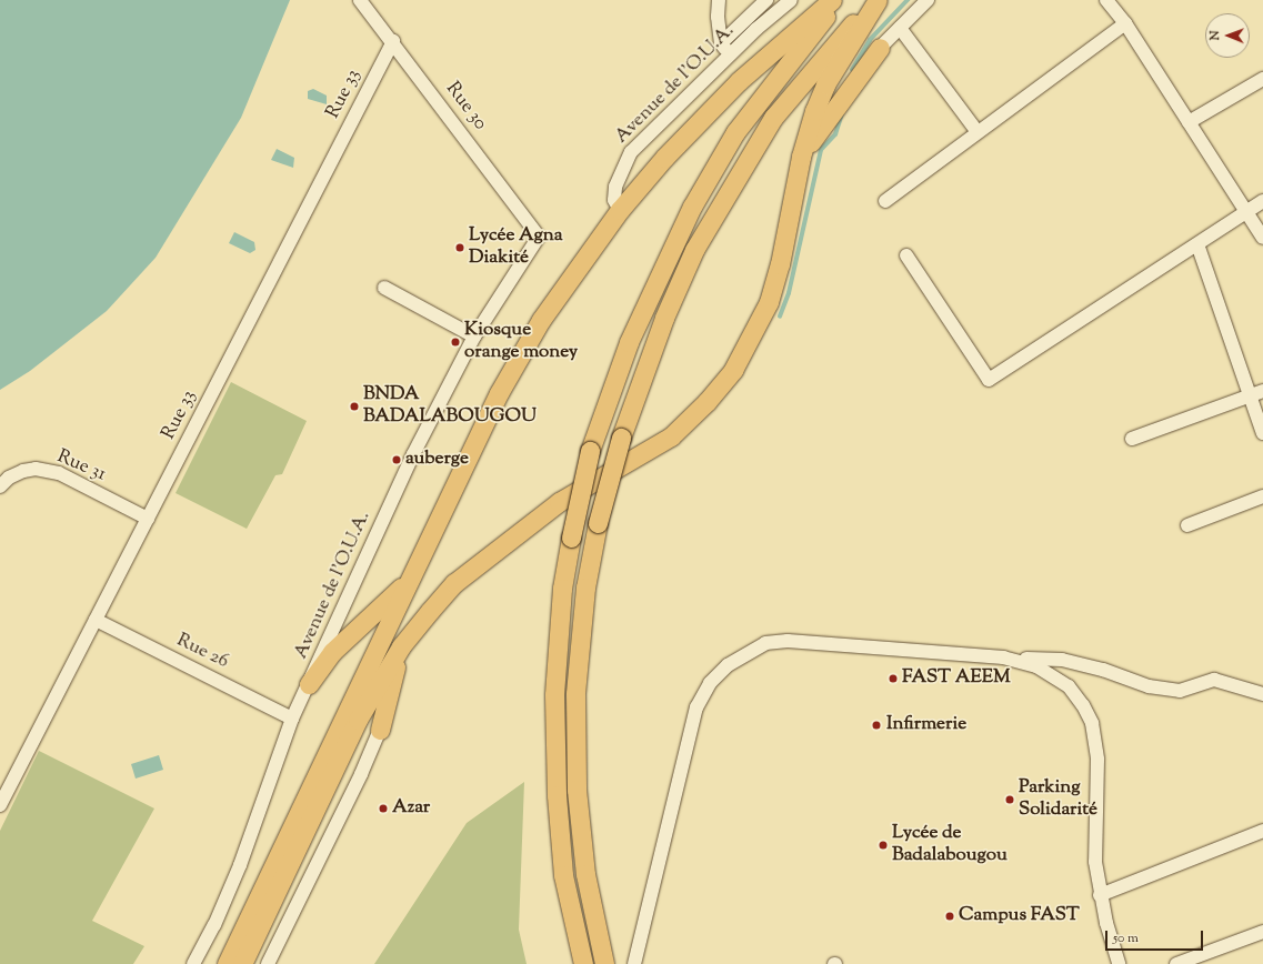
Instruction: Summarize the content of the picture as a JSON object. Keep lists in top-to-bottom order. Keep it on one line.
{"streets":{"street":["Avenue de l'O.U.A.","Rue 33","Rue 30","Rue 31","Rue 26"]},"crossings":[["Avenue de l'O.U.A.","Rue 30"],["Avenue de l'O.U.A.","Rue 26"],["Rue 33","Rue 30"],["Rue 33","Rue 31"],["Rue 33","Rue 26"]],"places":["Lycée Agna Diakité","Kiosque orange money","BNDA BADALABOUGOU","auberge","FAST AEEM","Infirmerie","Parking Solidarité","Azar","Lycée de Badalabougou","Campus FAST"],"scale_bar":"50 m","north":"left"}
